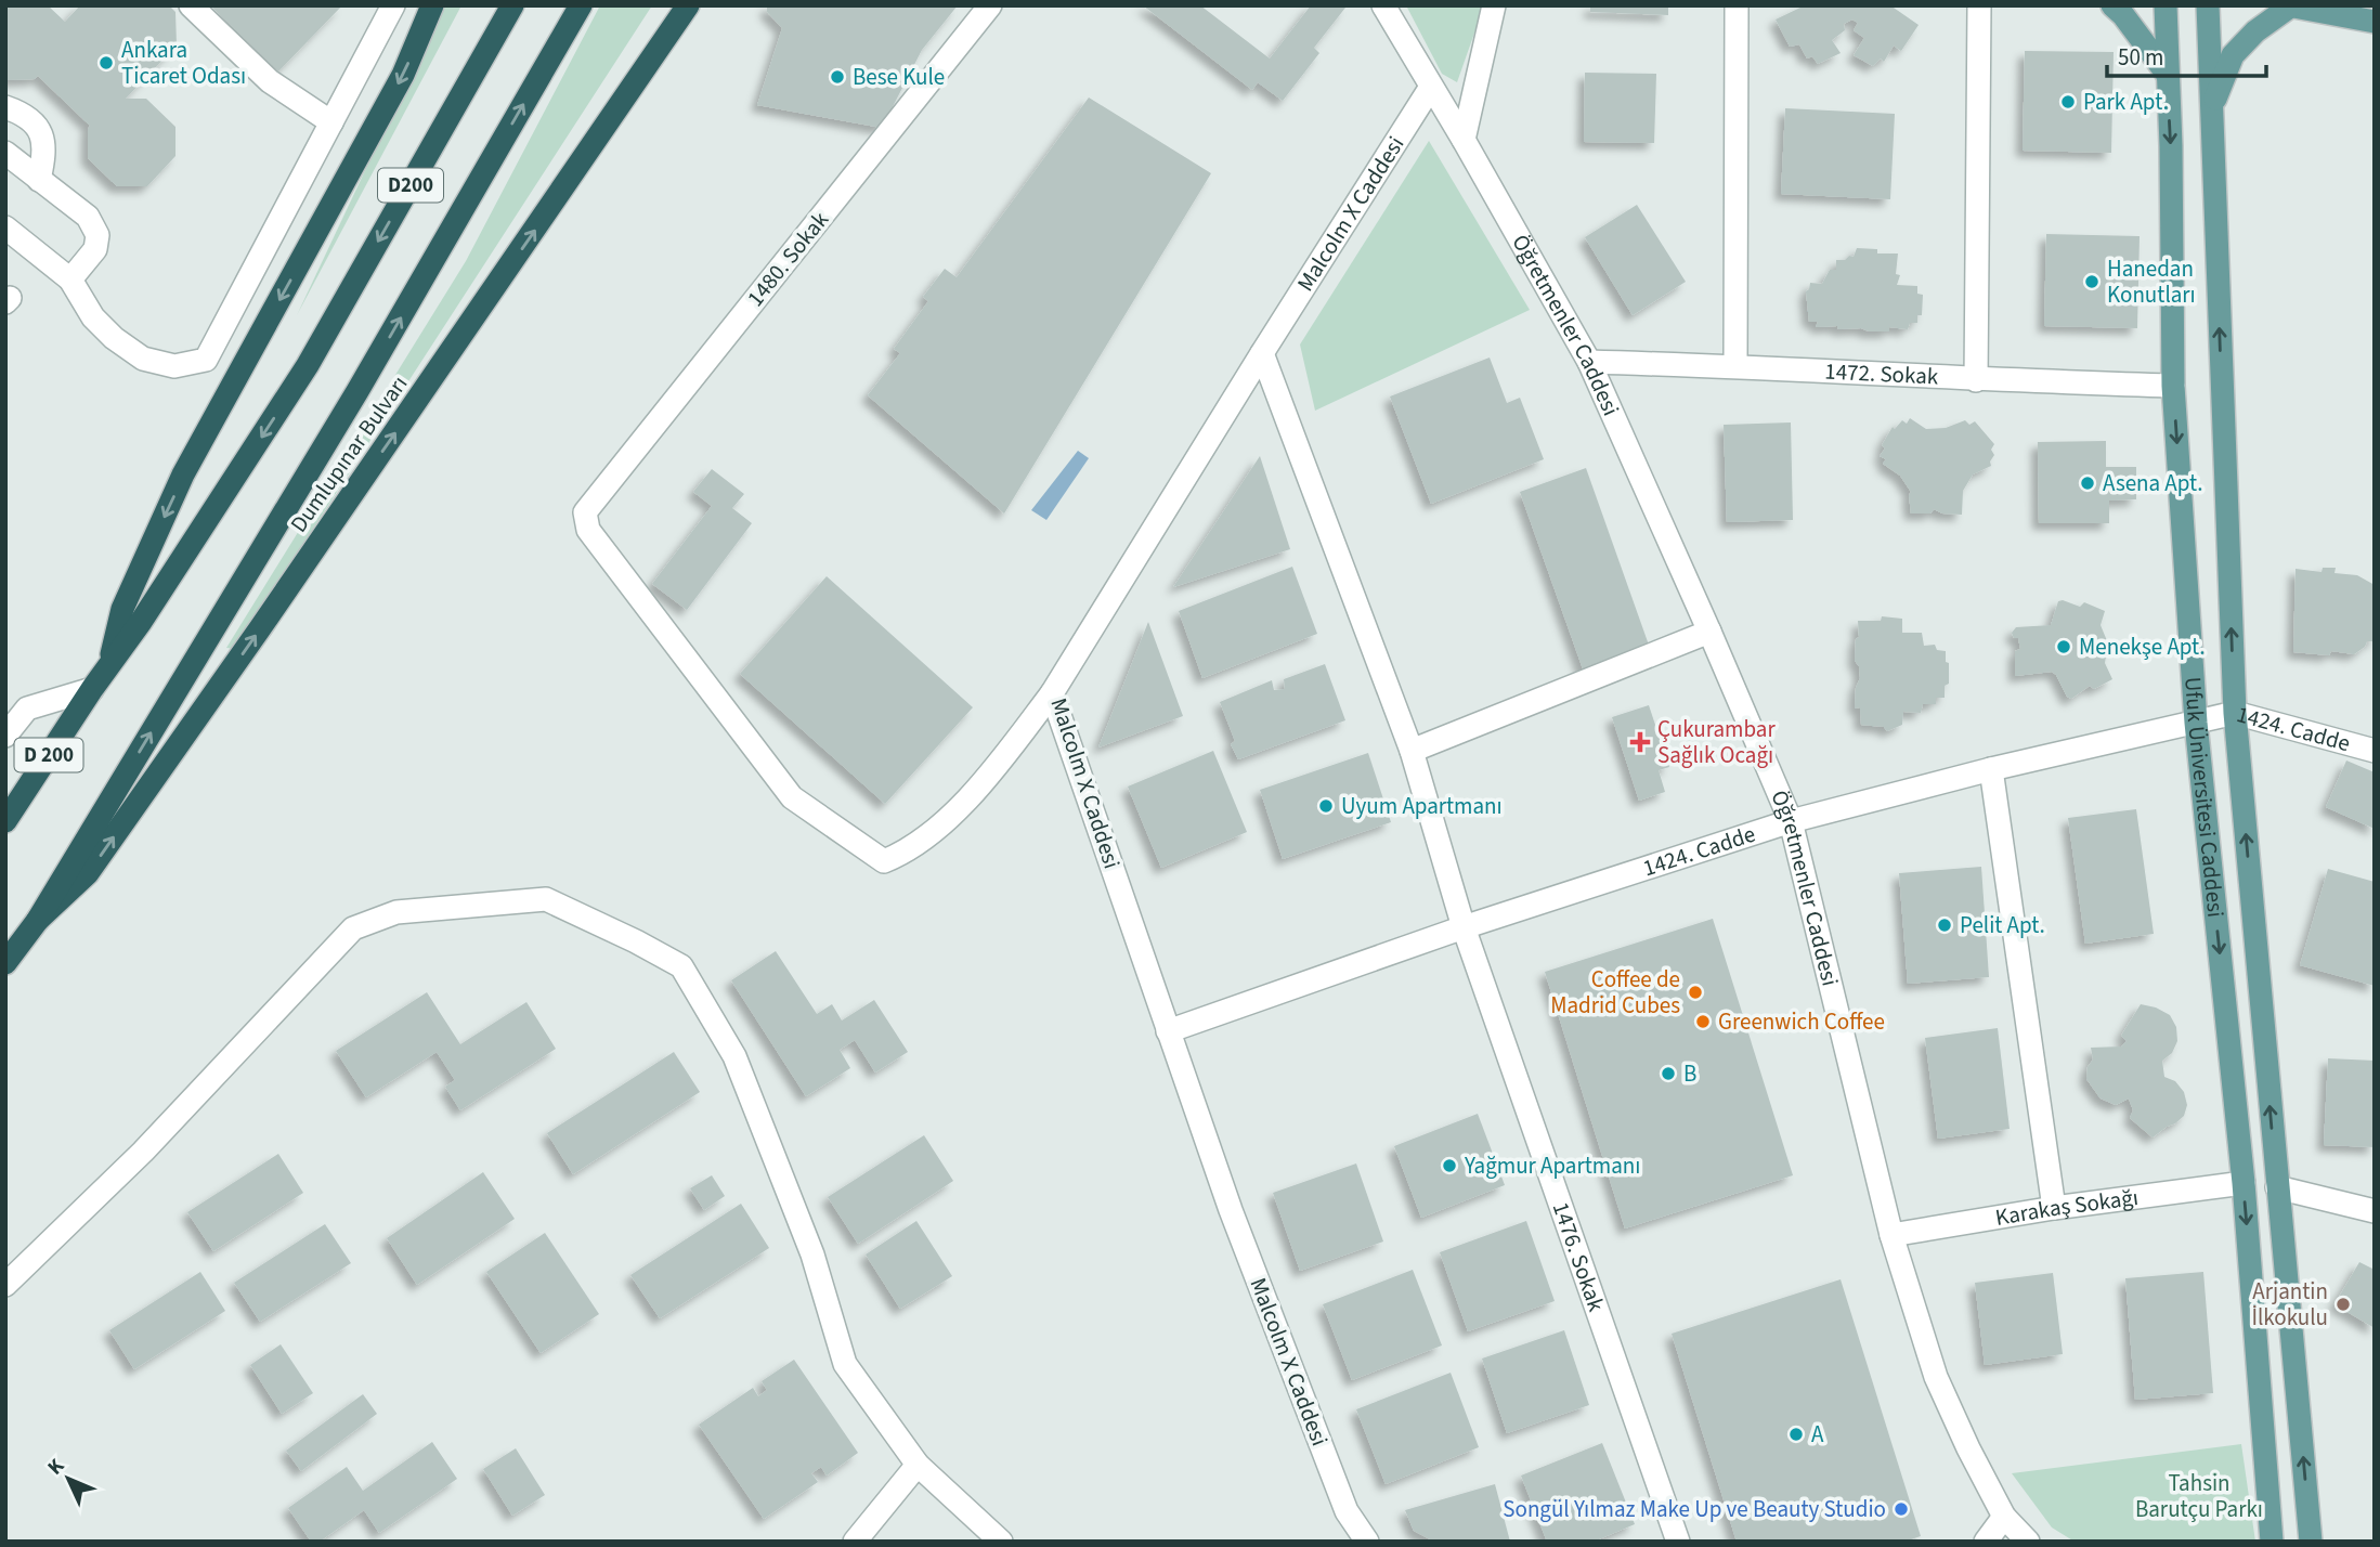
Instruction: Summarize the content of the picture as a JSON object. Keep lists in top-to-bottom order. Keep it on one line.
{"streets":{"highway":["D200","Dumlupınar Bulvarı","D 200"],"main road":["Ufuk Üniversitesi Caddesi"],"street":["Malcolm X Caddesi","1480. Sokak","Öğretmenler Caddesi","1472. Sokak","1424. Cadde","Karakaş Sokağı","1476. Sokak"]},"crossings":[["Malcolm X Caddesi","1480. Sokak"],["Malcolm X Caddesi","Öğretmenler Caddesi"],["Malcolm X Caddesi","1424. Cadde"],["Malcolm X Caddesi","1476. Sokak"],["Öğretmenler Caddesi","1472. Sokak"],["Öğretmenler Caddesi","1424. Cadde"],["Öğretmenler Caddesi","Karakaş Sokağı"],["1472. Sokak","Ufuk Üniversitesi Caddesi"],["1424. Cadde","Ufuk Üniversitesi Caddesi"],["1424. Cadde","1476. Sokak"],["Ufuk Üniversitesi Caddesi","Karakaş Sokağı"]],"parks":["Tahsin Barutçu Parkı"],"places":{"other":["Ankara Ticaret Odası","Bese Kule","Park Apt.","Hanedan Konutları","Asena Apt.","Menekşe Apt.","Uyum Apartmanı","Pelit Apt.","Coffee de Madrid Cubes","Greenwich Coffee","B","Yağmur Apartmanı","Arjantin İlkokulu","A","Songül Yılmaz Make Up ve Beauty Studio"],"health":["Çukurambar Sağlık Ocağı"]},"scale_bar":"50 m","north":"top left"}
